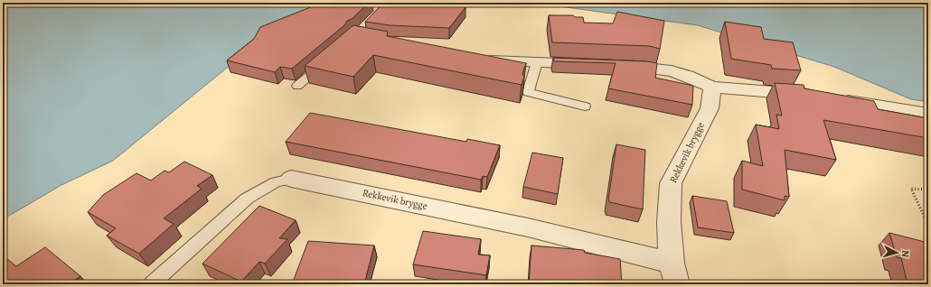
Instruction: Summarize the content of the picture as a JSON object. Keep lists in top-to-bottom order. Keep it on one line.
{"streets":{"street":["Rekkevik brygge"]},"north":"right"}
